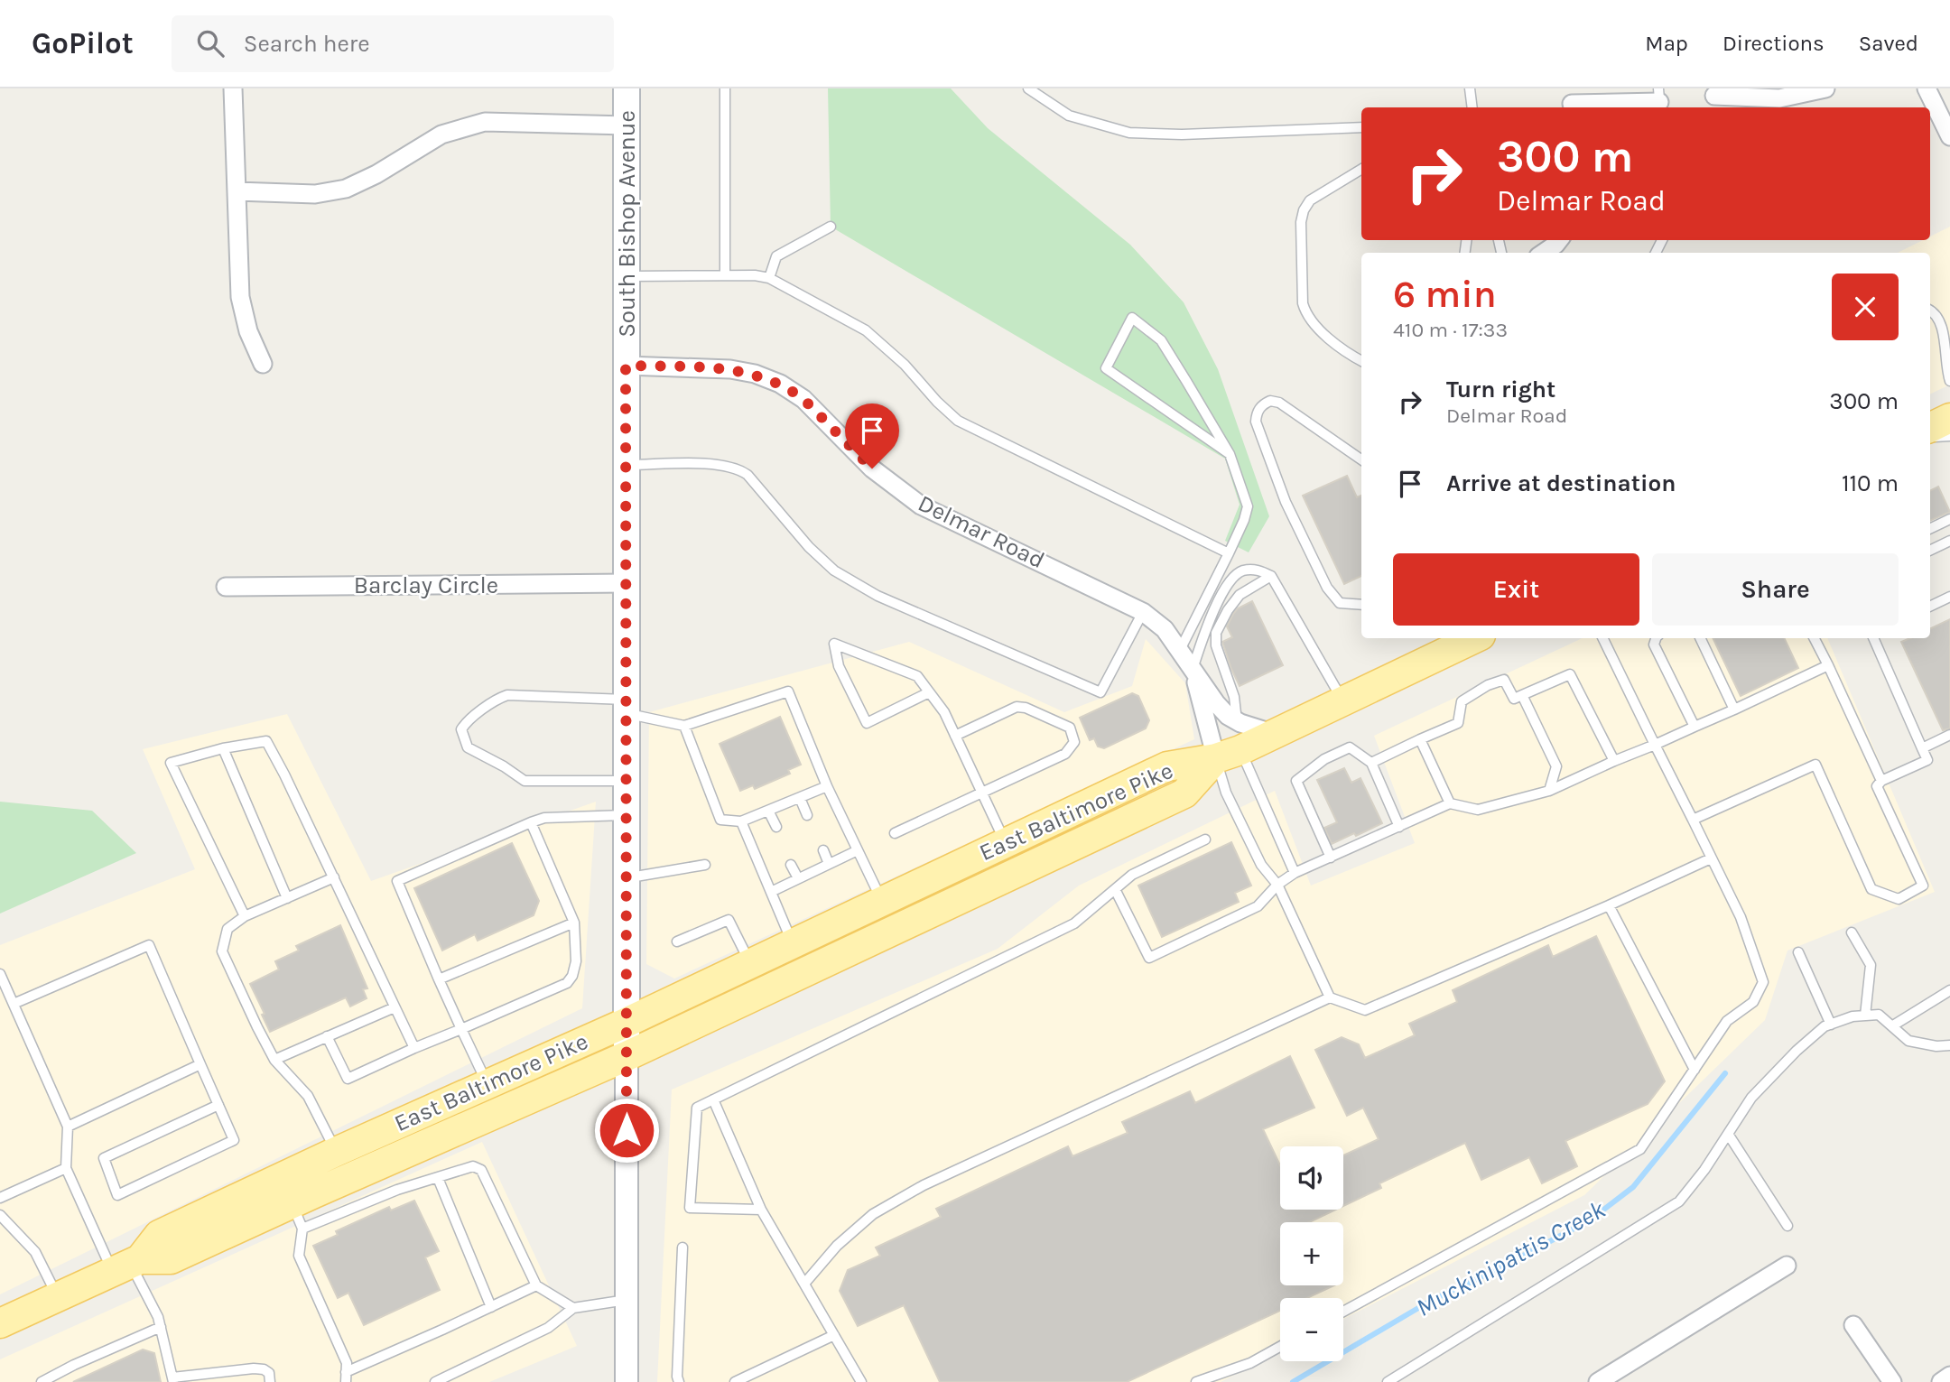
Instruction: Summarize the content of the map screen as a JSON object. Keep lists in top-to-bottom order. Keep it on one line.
{"streets":{"main road":["South Bishop Avenue","East Baltimore Pike"],"street":["Delmar Road","Barclay Circle"]},"crossings":[["South Bishop Avenue","Delmar Road"],["South Bishop Avenue","Barclay Circle"],["South Bishop Avenue","East Baltimore Pike"],["Delmar Road","East Baltimore Pike"]],"water":["Muckinipattis Creek"],"page":{"header":"GoPilot","search":"Search here","nav":["Map","Directions","Saved"],"turn":["300 m","Delmar Road"],"heading":["6 min","410 m · 17:33"],"list":[{"name":"Turn right","note":"Delmar Road","value":"300 m"},{"name":"Arrive at destination","value":"110 m"}],"buttons":["Exit","Share"],"map_buttons":["+","−"]}}
